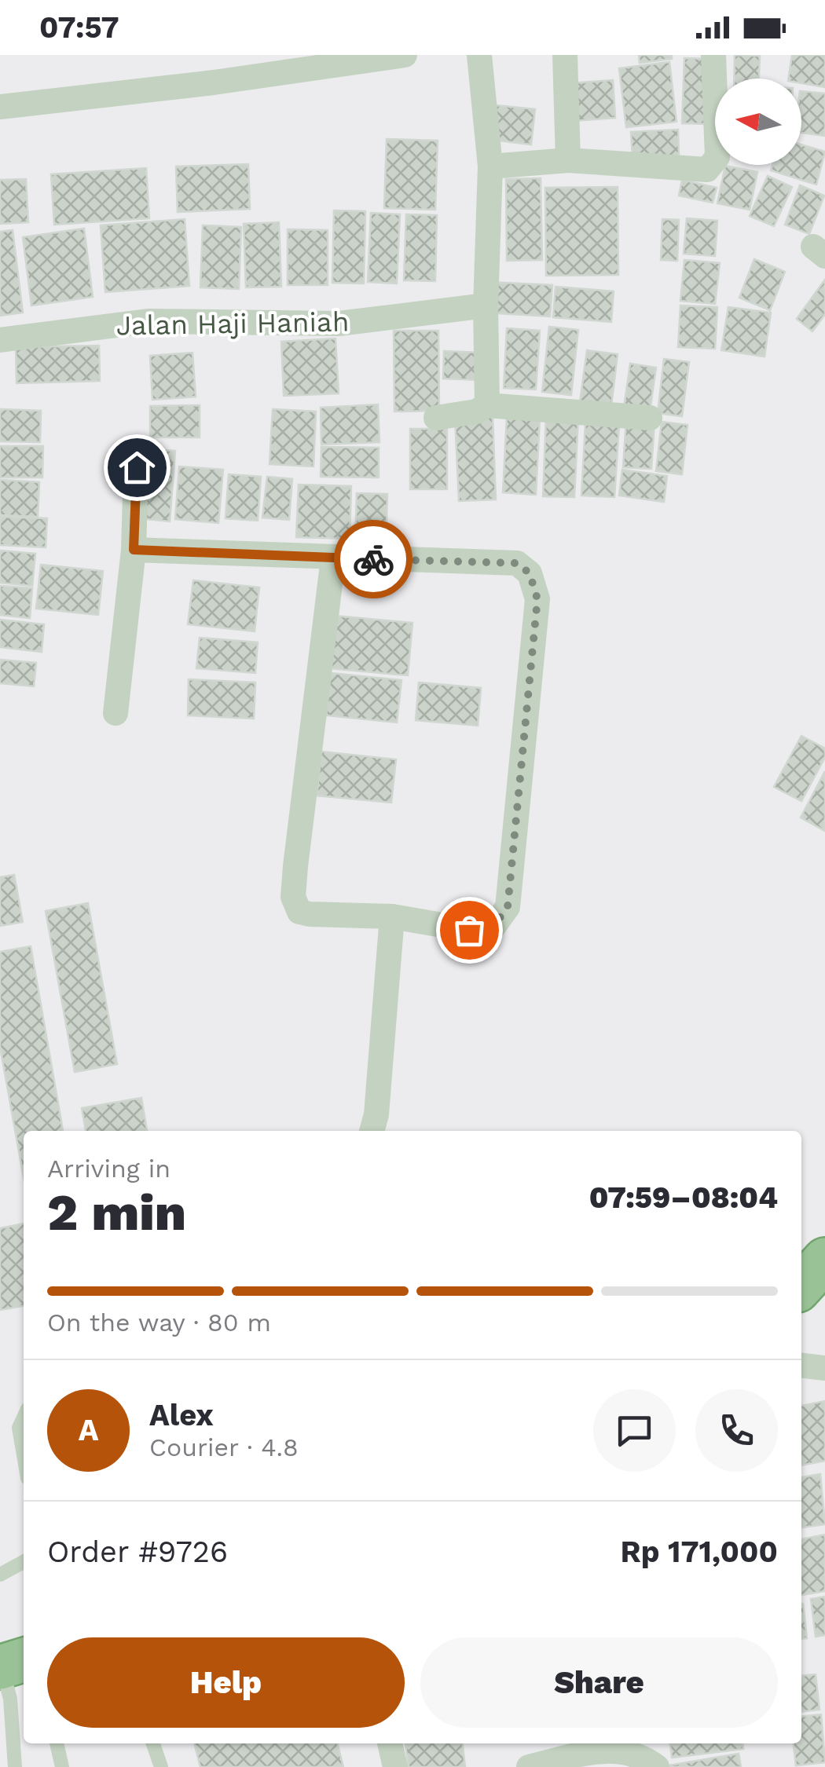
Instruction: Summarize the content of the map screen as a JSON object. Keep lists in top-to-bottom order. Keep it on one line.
{"streets":{"street":["Jalan Haji Haniah"]},"north":"left","page":{"status":"07:57","heading":["2 min","Arriving in","07:59–08:04"],"panel":["Alex","Courier · 4.8","Order #9726","Rp 171,000"],"bar":"On the way · 80 m","round":"A","buttons":["Help","Share"]}}
